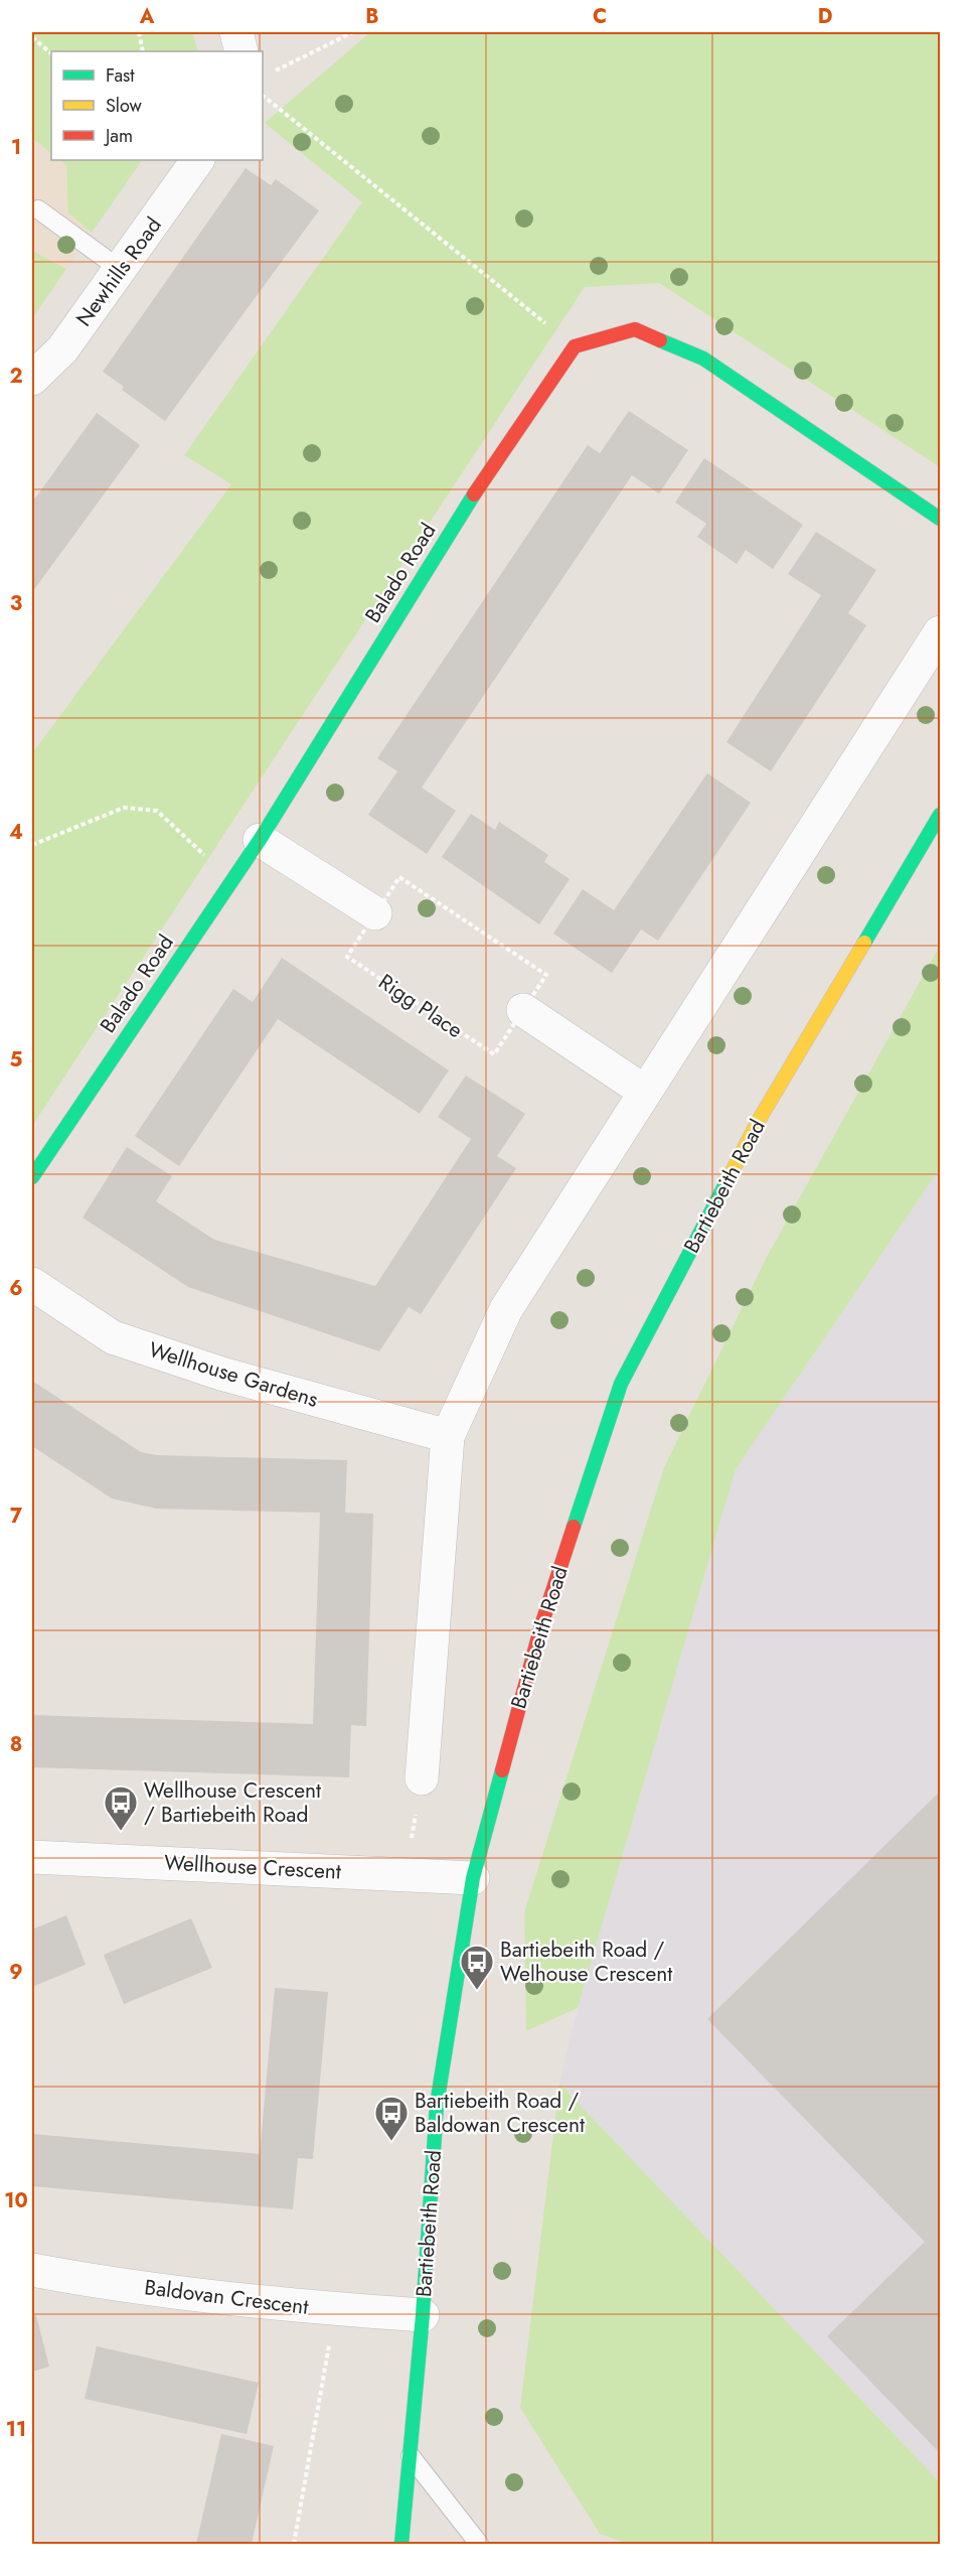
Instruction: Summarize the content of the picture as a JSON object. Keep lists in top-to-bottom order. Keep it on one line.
{"streets":{"street":["Newhills Road","Balado Road","Bartiebeith Road","Wellhouse Gardens","Wellhouse Crescent","Baldovan Crescent"],"path":["Rigg Place"]},"crossings":[["Bartiebeith Road","Wellhouse Crescent"],["Bartiebeith Road","Baldovan Crescent"]],"places":{"bus stop":["Wellhouse Crescent / Bartiebeith Road","Bartiebeith Road / Welhouse Crescent","Bartiebeith Road / Baldowan Crescent"]},"legend":["Fast","Slow","Jam"],"grid":{"columns":["A","B","C","D"],"rows":["1","2","3","4","5","6","7","8","9","10","11"]}}
